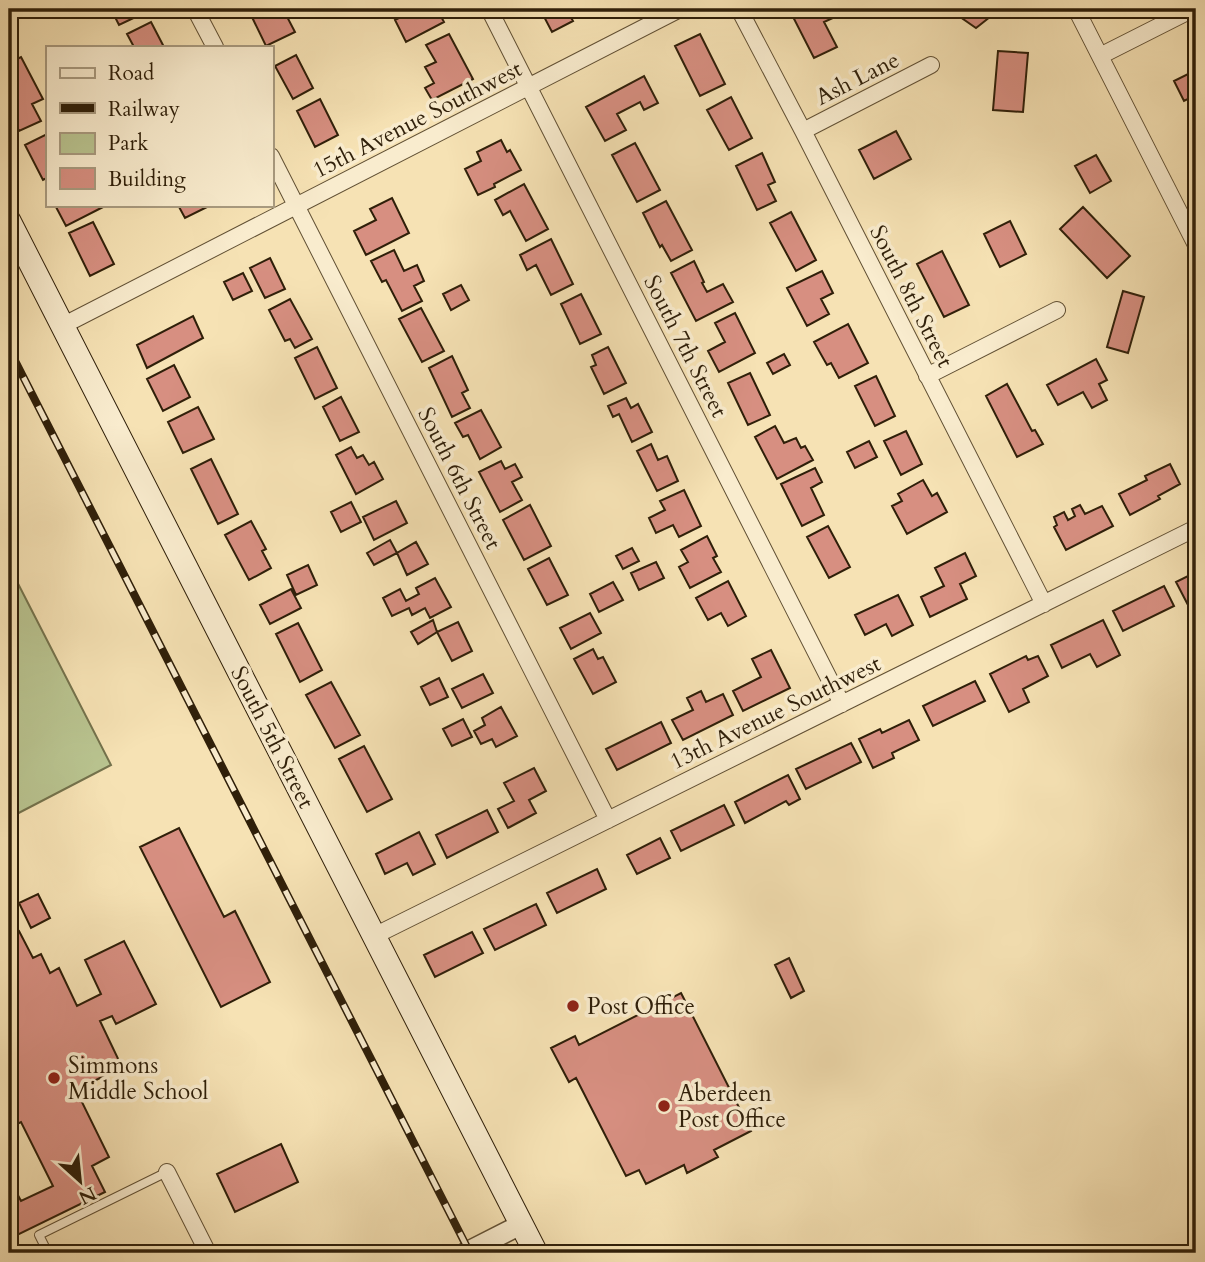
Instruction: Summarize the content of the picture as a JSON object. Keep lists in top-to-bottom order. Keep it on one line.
{"streets":{"main road":["South 5th Street"],"street":["Ash Lane","15th Avenue Southwest","South 8th Street","South 7th Street","South 6th Street","13th Avenue Southwest"]},"crossings":[["Ash Lane","South 8th Street"],["15th Avenue Southwest","South 7th Street"],["15th Avenue Southwest","South 6th Street"],["15th Avenue Southwest","South 5th Street"],["South 8th Street","13th Avenue Southwest"],["South 7th Street","13th Avenue Southwest"],["South 6th Street","13th Avenue Southwest"],["13th Avenue Southwest","South 5th Street"]],"places":["Post Office","Simmons Middle School","Aberdeen Post Office"],"legend":["Road","Railway","Park","Building"],"north":"bottom right"}
